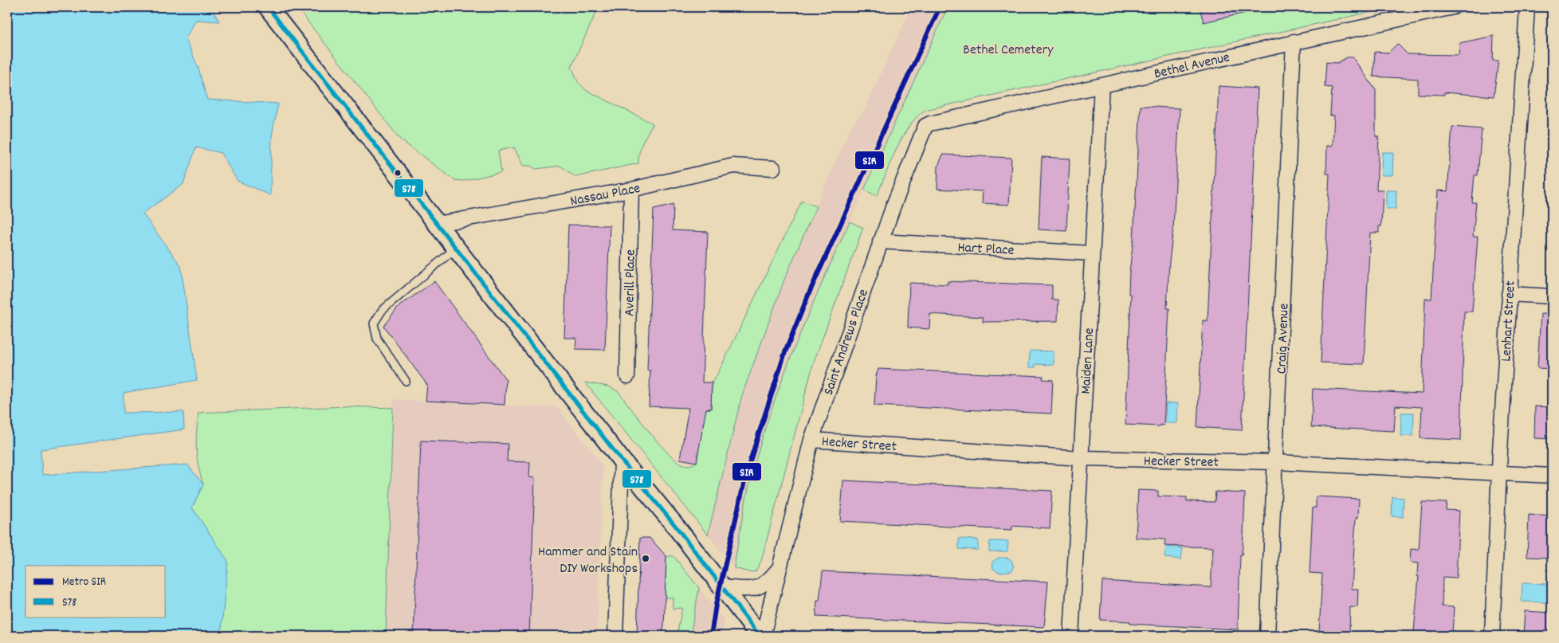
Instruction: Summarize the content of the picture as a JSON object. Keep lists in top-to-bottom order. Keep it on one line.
{"streets":{"street":["Bethel Avenue","Nassau Place","Hart Place","Averill Place","Lenhart Street","Craig Avenue","Saint Andrews Place","Maiden Lane","Hecker Street"]},"crossings":[["Bethel Avenue","Craig Avenue"],["Bethel Avenue","Saint Andrews Place"],["Bethel Avenue","Maiden Lane"],["Nassau Place","Averill Place"],["Hart Place","Saint Andrews Place"],["Hart Place","Maiden Lane"],["Lenhart Street","Hecker Street"],["Craig Avenue","Hecker Street"],["Saint Andrews Place","Hecker Street"],["Maiden Lane","Hecker Street"]],"parks":["Bethel Cemetery"],"places":["Hammer and Stain DIY Workshops"],"lines":["metro line SIR","transit line S78"],"legend":["Metro SIR","S78"]}
